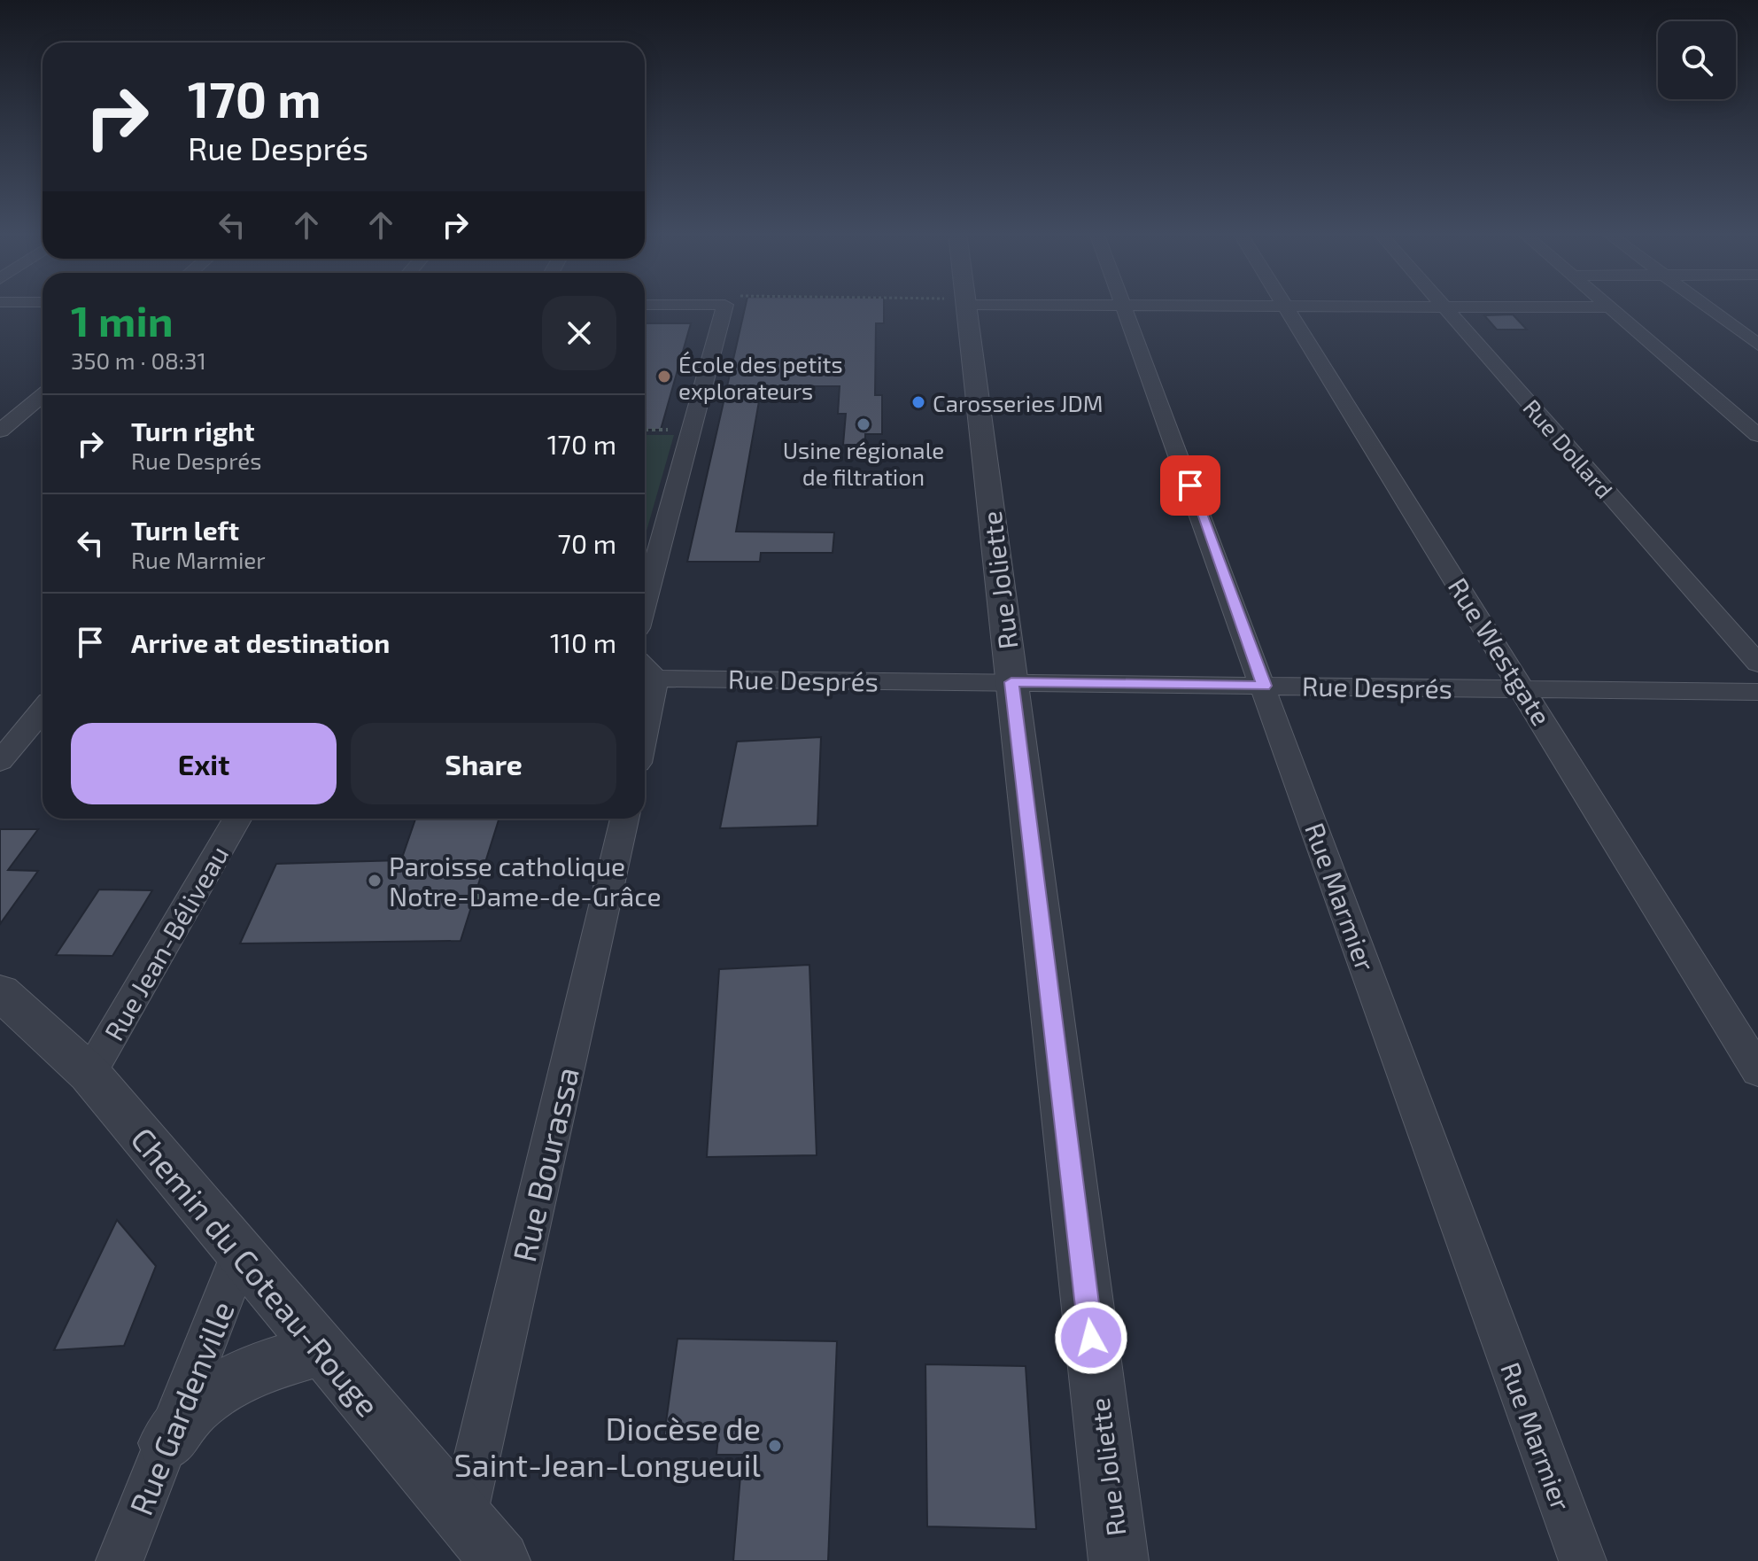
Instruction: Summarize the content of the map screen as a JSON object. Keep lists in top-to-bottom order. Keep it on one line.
{"streets":{"street":["Rue Dollard","Rue Joliette","Rue Westgate","Rue Després","Rue Marmier","Rue Jean-Béliveau","Rue Bourassa","Chemin du Coteau-Rouge","Rue Gardenville"]},"crossings":[["Rue Joliette","Rue Després"],["Rue Westgate","Rue Després"],["Rue Després","Rue Marmier"],["Rue Jean-Béliveau","Chemin du Coteau-Rouge"],["Rue Bourassa","Chemin du Coteau-Rouge"],["Chemin du Coteau-Rouge","Rue Gardenville"]],"places":["École des petits explorateurs","Carosseries JDM","Usine régionale de filtration","Paroisse catholique Notre-Dame-de-Grâce","Diocèse de Saint-Jean-Longueuil"],"page":{"turn":["170 m","Rue Després"],"heading":["1 min","350 m · 08:31"],"list":[{"name":"Turn right","note":"Rue Després","value":"170 m"},{"name":"Turn left","note":"Rue Marmier","value":"70 m"},{"name":"Arrive at destination","value":"110 m"}],"buttons":["Exit","Share"]}}
